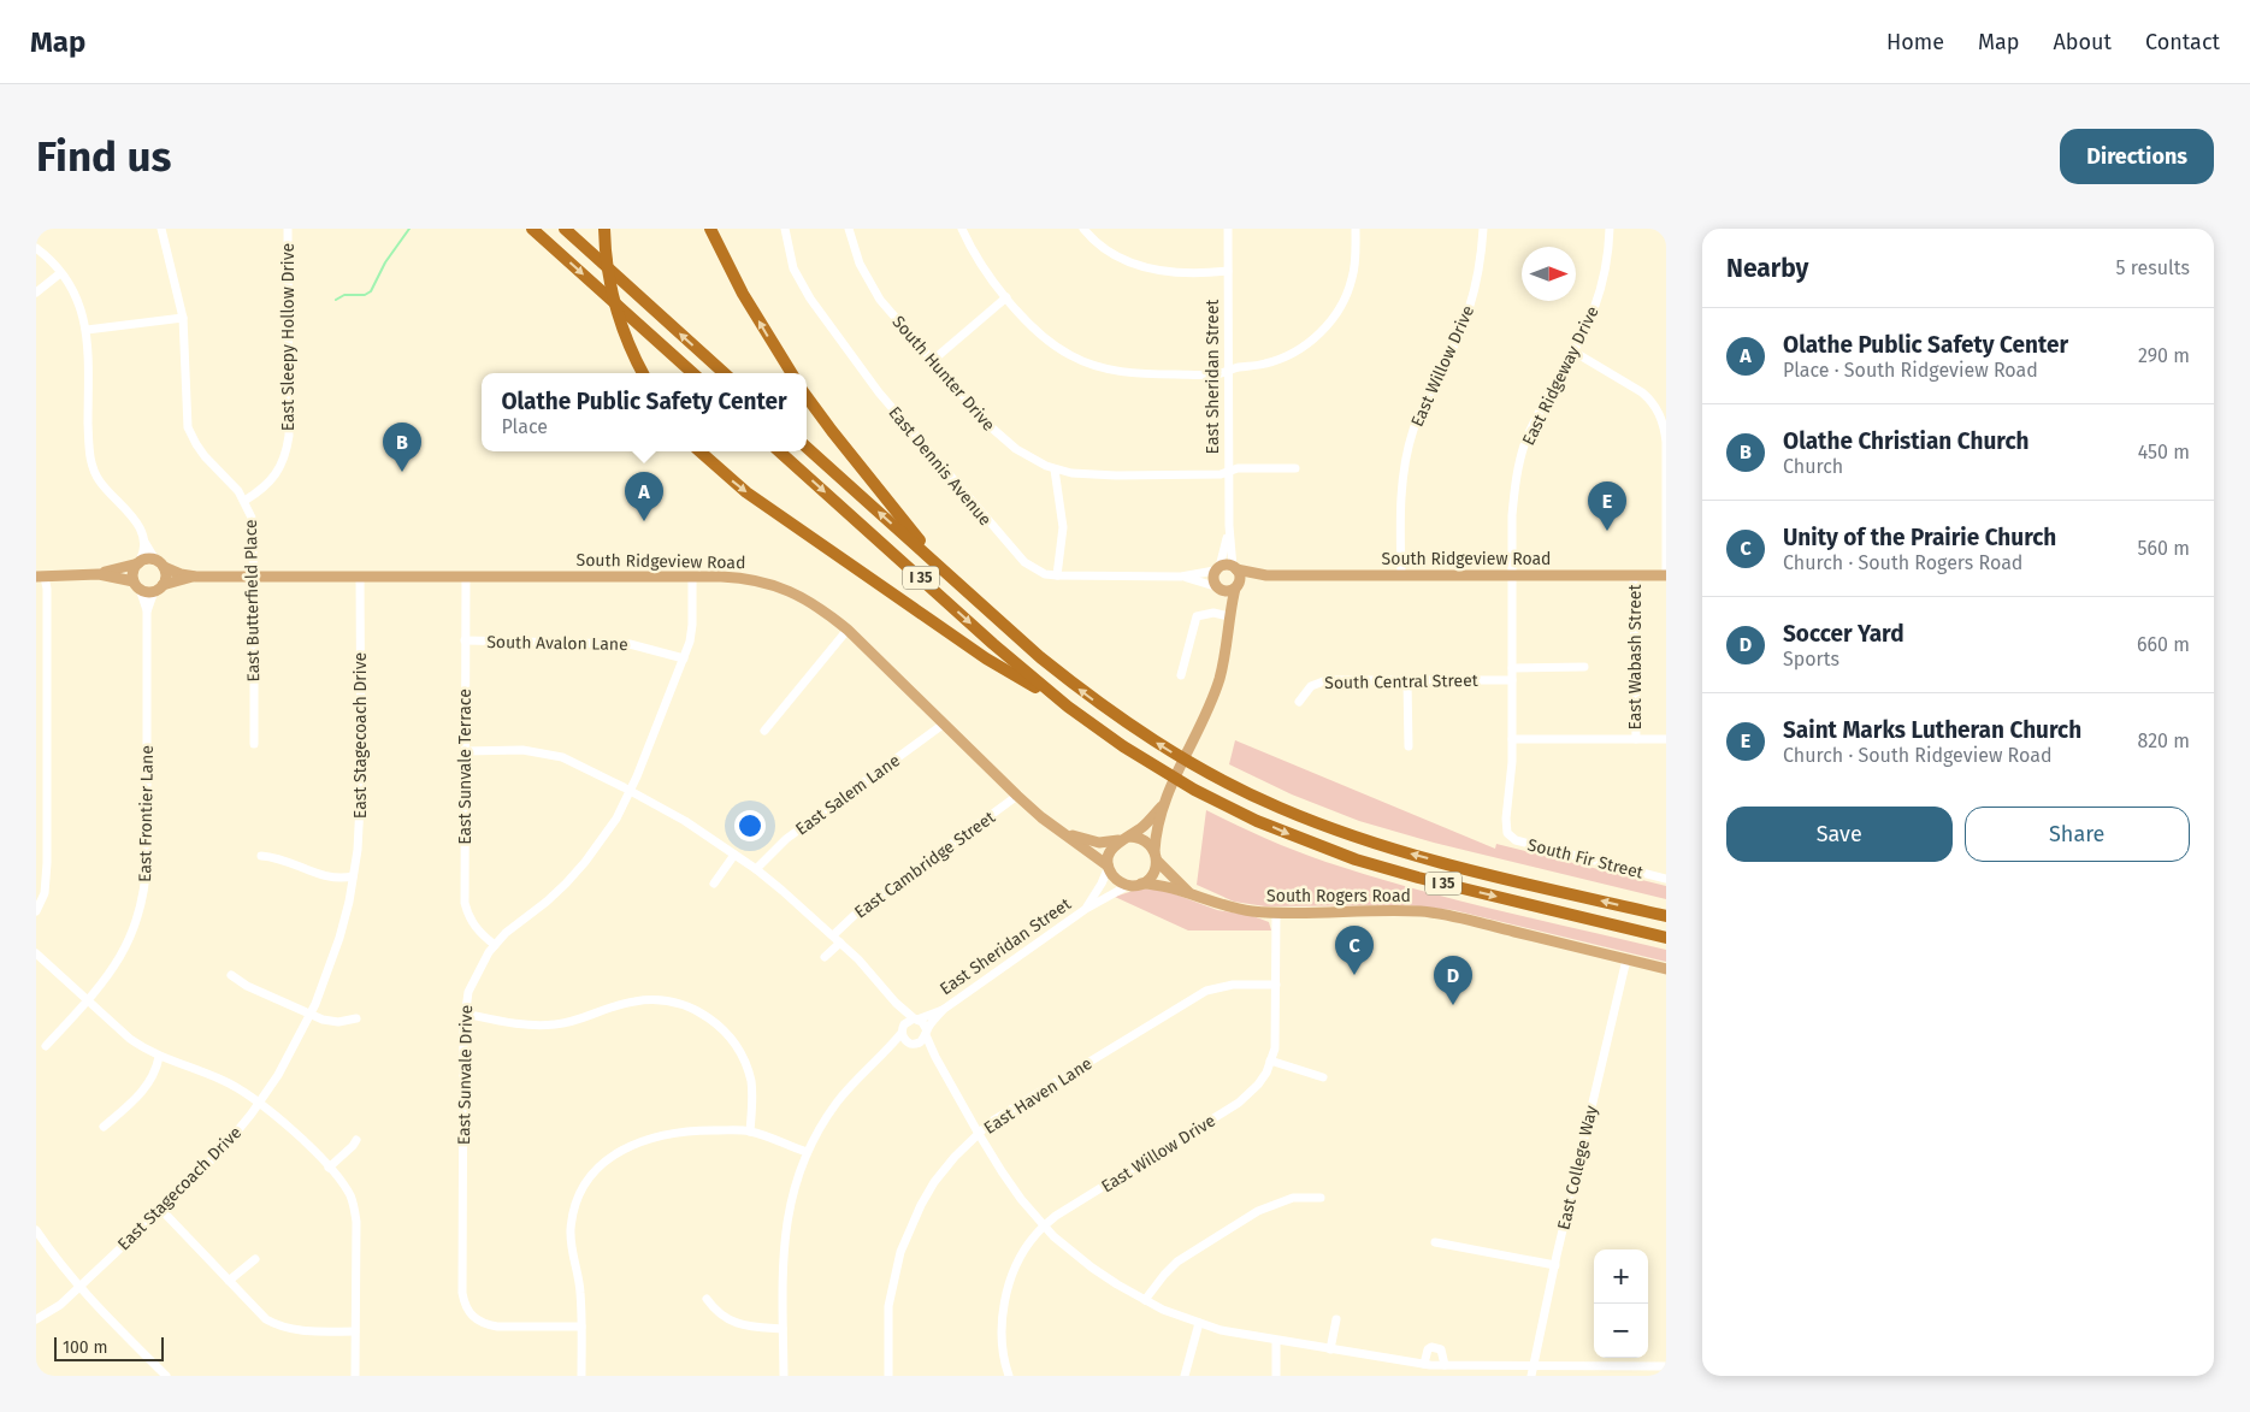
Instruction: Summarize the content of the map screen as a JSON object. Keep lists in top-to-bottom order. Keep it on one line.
{"streets":{"highway":["I 35"],"main road":["South Ridgeview Road","South Rogers Road"],"street":["East Sleepy Hollow Drive","East Willow Drive","South Hunter Drive","East Ridgeway Drive","East Sheridan Street","East Dennis Avenue","East Butterfield Place","South Avalon Lane","East Wabash Street","South Central Street","East Stagecoach Drive","East Sunvale Terrace","East Salem Lane","East Frontier Lane","South Fir Street","East Cambridge Street","East Sunvale Drive","East Haven Lane","East College Way"]},"crossings":[["East Sleepy Hollow Drive","East Butterfield Place"],["East Willow Drive","South Ridgeview Road"],["East Willow Drive","South Rogers Road"],["East Willow Drive","East Haven Lane"],["South Hunter Drive","East Sheridan Street"],["East Ridgeway Drive","South Ridgeview Road"],["East Ridgeway Drive","South Central Street"],["East Ridgeway Drive","South Fir Street"],["East Sheridan Street","East Dennis Avenue"],["East Sheridan Street","South Ridgeview Road"],["East Sheridan Street","South Rogers Road"],["East Dennis Avenue","South Ridgeview Road"],["South Ridgeview Road","East Butterfield Place"],["South Ridgeview Road","East Wabash Street"],["South Ridgeview Road","East Stagecoach Drive"],["South Ridgeview Road","East Sunvale Terrace"],["South Ridgeview Road","East Salem Lane"],["South Ridgeview Road","East Cambridge Street"],["South Ridgeview Road","South Rogers Road"],["South Ridgeview Road","East Sunvale Drive"],["South Avalon Lane","East Sunvale Terrace"],["South Avalon Lane","East Sunvale Drive"],["East Sunvale Terrace","East Sunvale Drive"],["South Rogers Road","East College Way"]],"scale_bar":"100 m","north":"right","page":{"header":"Map","nav":["Home","Map","About","Contact"],"buttons":["Directions",["Save","Share"]],"title":"Find us","heading":["Nearby","5 results"],"list":[{"mark":"A","name":"Olathe Public Safety Center","note":"Place · South Ridgeview Road","value":"290 m"},{"mark":"B","name":"Olathe Christian Church","note":"Church","value":"450 m"},{"mark":"C","name":"Unity of the Prairie Church","note":"Church · South Rogers Road","value":"560 m"},{"mark":"D","name":"Soccer Yard","note":"Sports","value":"660 m"},{"mark":"E","name":"Saint Marks Lutheran Church","note":"Church · South Ridgeview Road","value":"820 m"}],"popup":["Olathe Public Safety Center","Place"],"pins":["B","A","E","C","D"],"map_buttons":["+","−"],"scale":"100 m"}}
